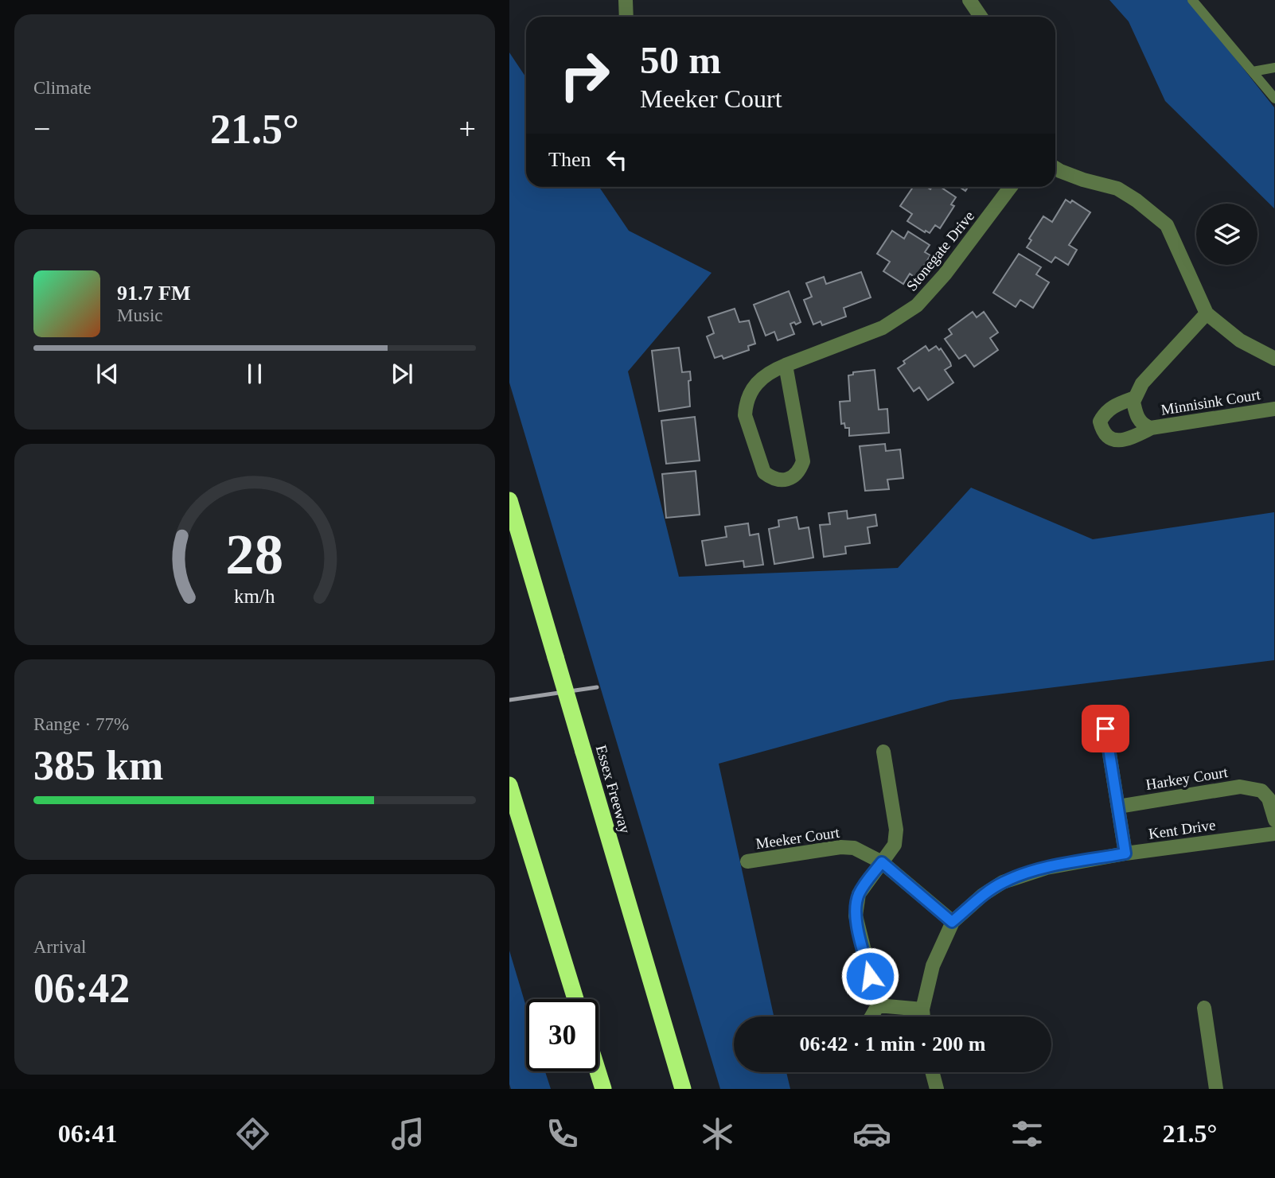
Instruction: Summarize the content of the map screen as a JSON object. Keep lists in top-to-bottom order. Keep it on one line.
{"streets":{"highway":["Essex Freeway"],"street":["Stonegate Drive","Minnisink Court","Harkey Court","Kent Drive","Meeker Court"]},"crossings":[["Kent Drive","Meeker Court"]],"page":{"tile":["Climate",["Range · 77%","385 km"],["Arrival","06:42"]],"turn":["50 m","Meeker Court"],"heat":["−","21.5°","+"],"then":"Then","song":["91.7 FM","Music"],"limit":"30","trip":"06:42 · 1 min · 200 m","tabs":["06:41","21.5°"],"gauge":["28","km/h"]}}
